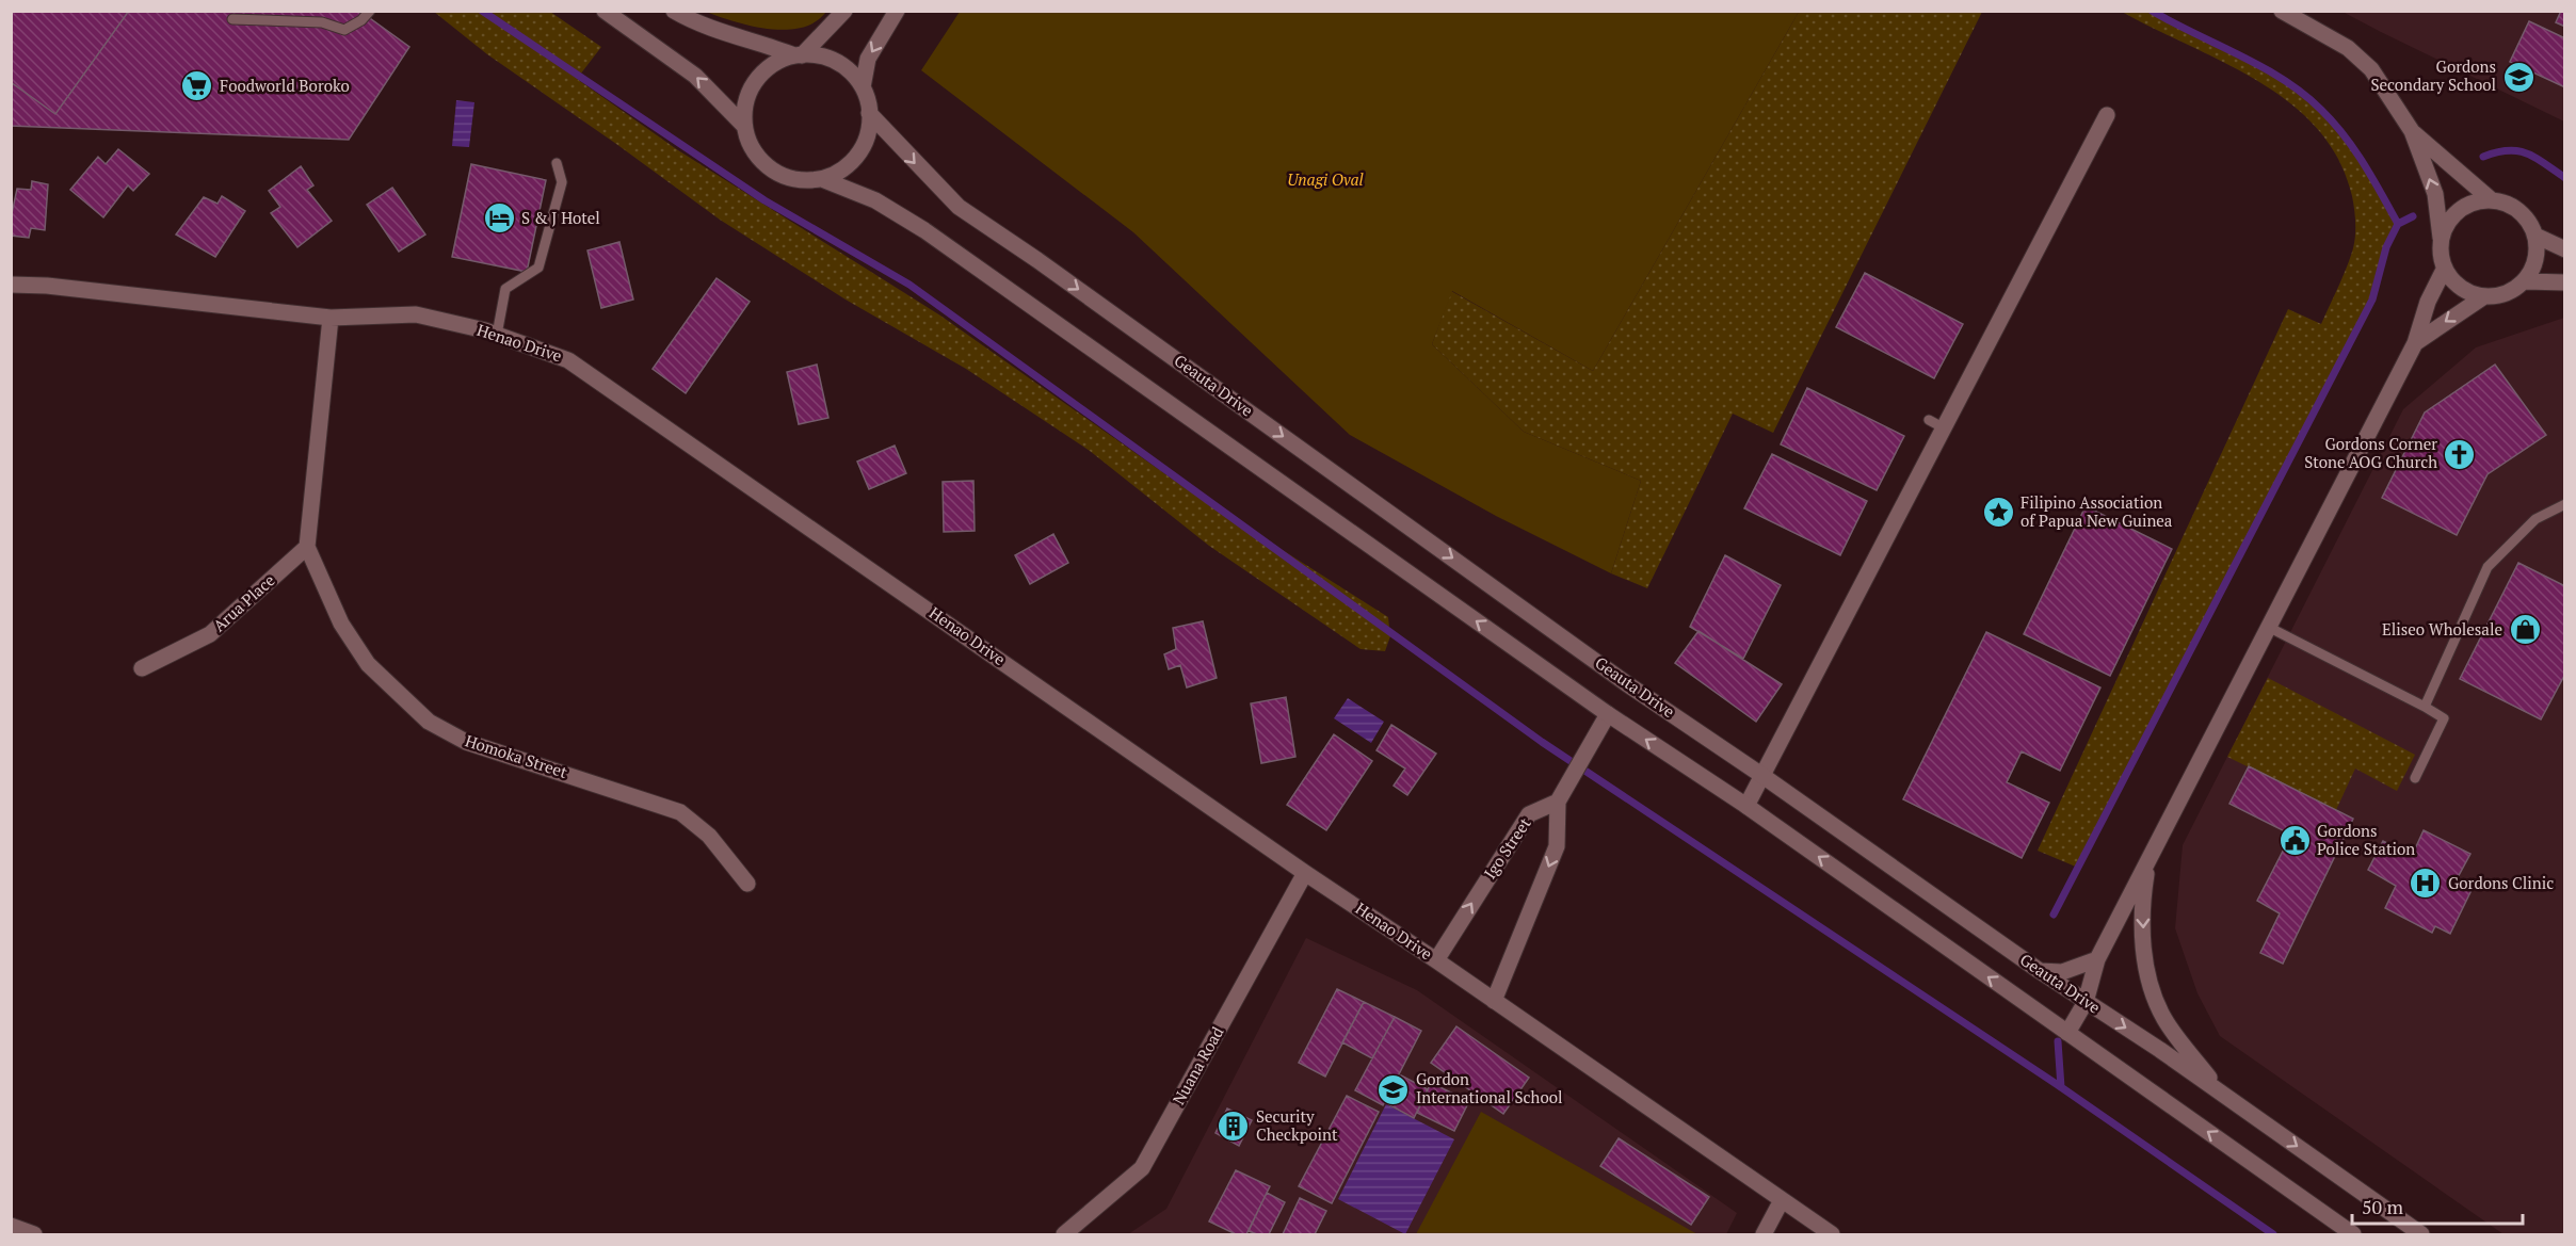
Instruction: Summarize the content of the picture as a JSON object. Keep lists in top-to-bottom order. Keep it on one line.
{"streets":{"main road":["Henao Drive","Geauta Drive","Arua Place","Homoka Street","Igo Street","Nuana Road"]},"crossings":[["Henao Drive","Homoka Street"],["Henao Drive","Igo Street"],["Henao Drive","Nuana Road"],["Arua Place","Homoka Street"]],"parks":["Unagi Oval"],"places":{"school or university":["Gordons Secondary School","Gordon International School"],"supermarket":["Foodworld Boroko"],"hotel":["S & J Hotel"],"church":["Gordons Corner Stone AOG Church"],"place":["Filipino Association of Papua New Guinea"],"shop":["Eliseo Wholesale"],"public building":["Gordons Police Station"],"hospital":["Gordons Clinic"],"building":["Security Checkpoint"]},"scale_bar":"50 m"}
